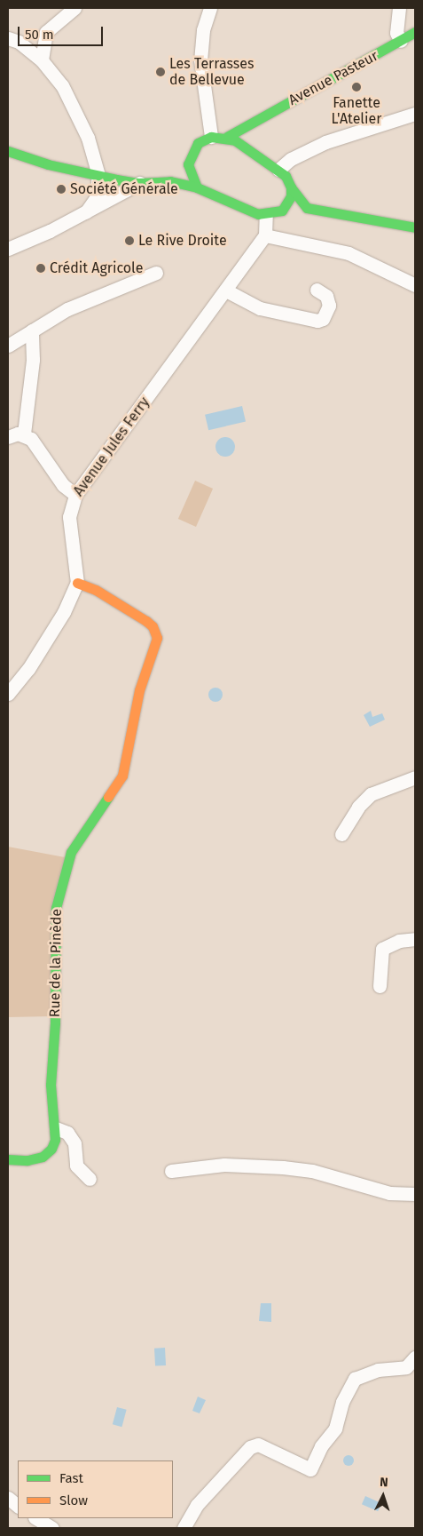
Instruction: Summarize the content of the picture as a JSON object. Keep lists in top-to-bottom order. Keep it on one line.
{"streets":{"street":["Avenue Pasteur","Avenue Jules Ferry","Rue de la Pinède"]},"crossings":[["Avenue Jules Ferry","Rue de la Pinède"]],"places":["Les Terrasses de Bellevue","Fanette L'Atelier","Société Générale","Le Rive Droite","Crédit Agricole"],"legend":["Fast","Slow"],"scale_bar":"50 m","north":"top"}
